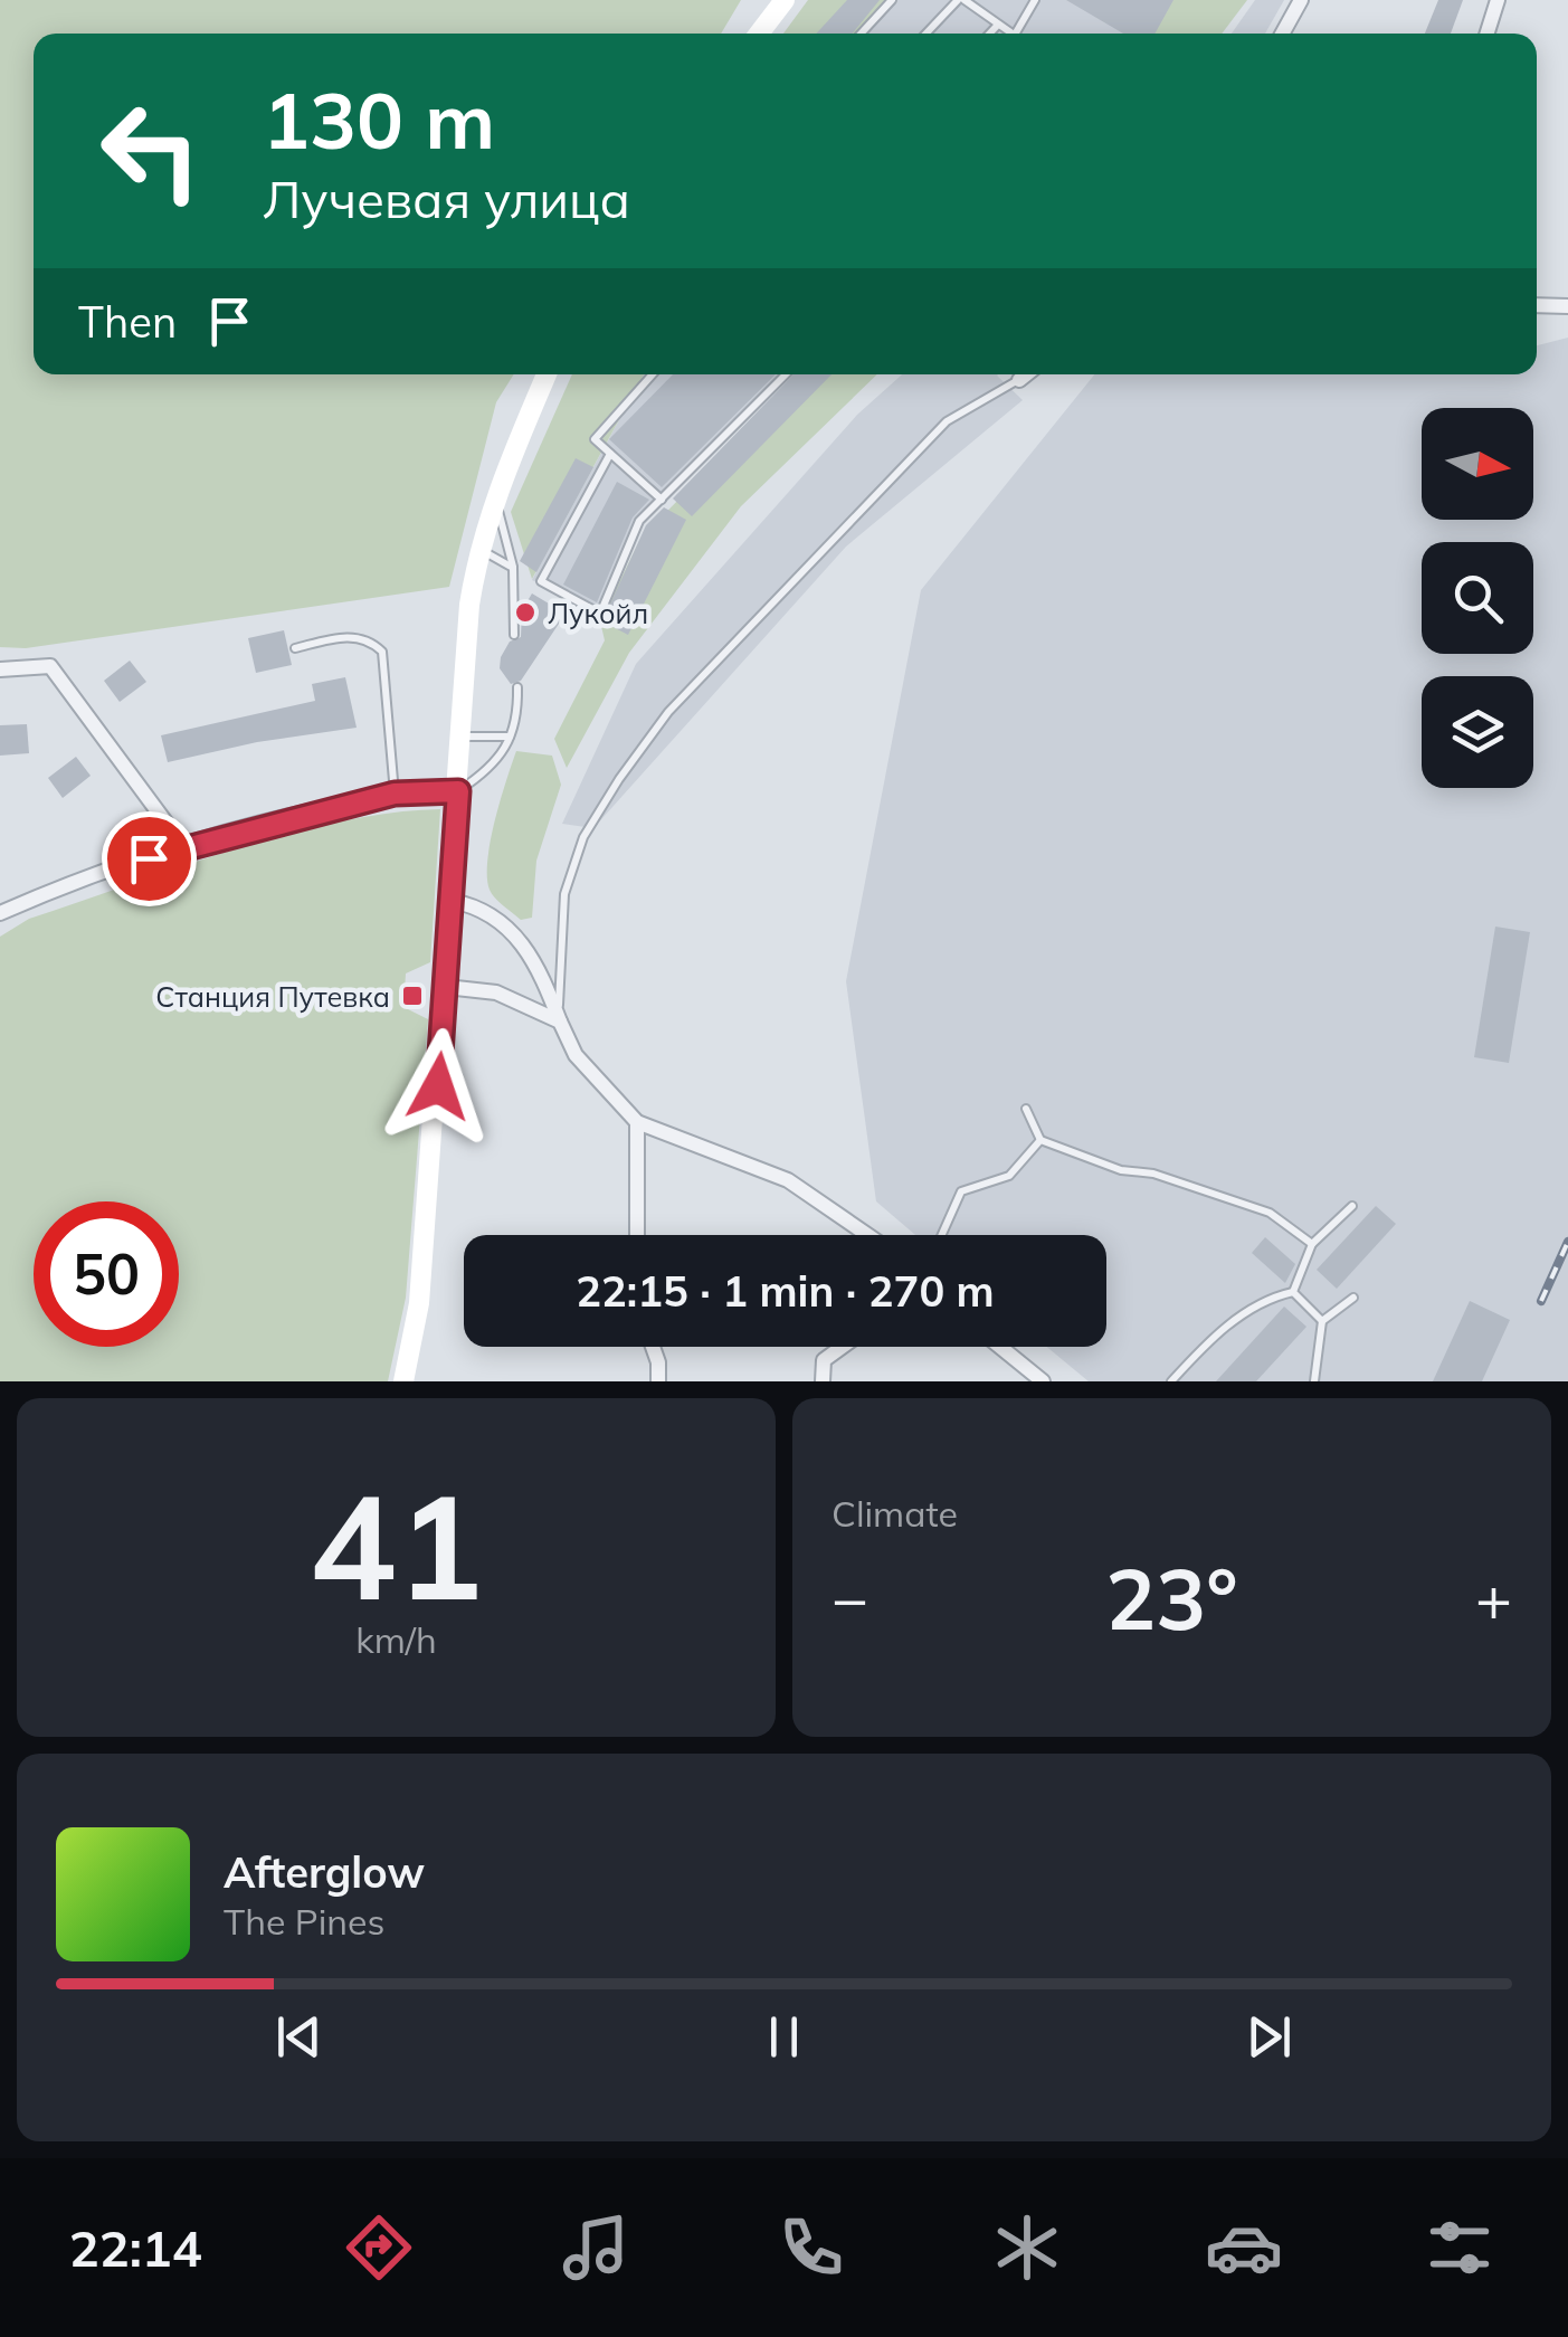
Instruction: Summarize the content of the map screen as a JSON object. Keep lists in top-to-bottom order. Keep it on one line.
{"places":{"other":["Лукойл"],"transit":["Станция Путевка"]},"north":"right","page":{"turn":["130 m","Лучевая улица"],"then":"Then","limit":"50","trip":"22:15 · 1 min · 270 m","tile":[["41","km/h"],"Climate"],"heat":["−","23°","+"],"song":["Afterglow","The Pines"],"tabs":"22:14"}}
